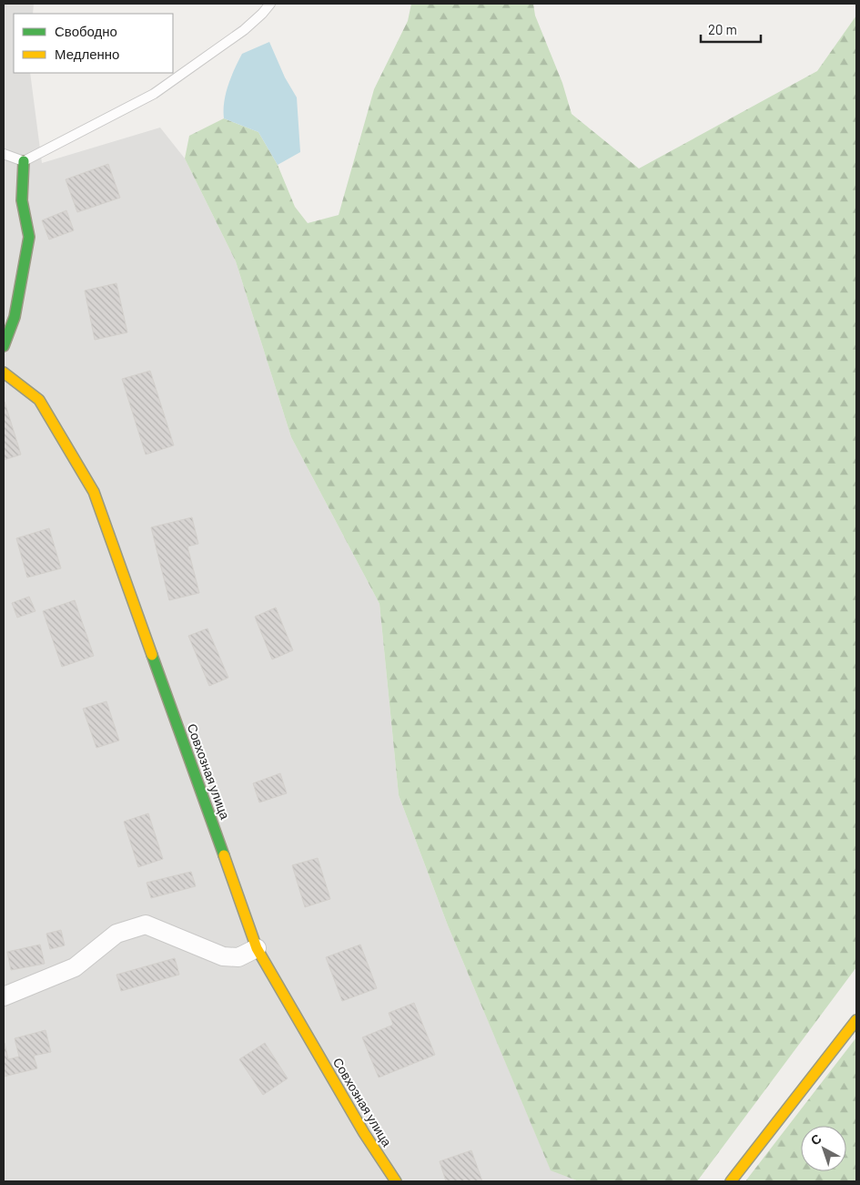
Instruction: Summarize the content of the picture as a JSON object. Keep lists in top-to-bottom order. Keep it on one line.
{"streets":{"street":["Совхозная улица"]},"legend":["Свободно","Медленно"],"scale_bar":"20 m","north":"top left"}
